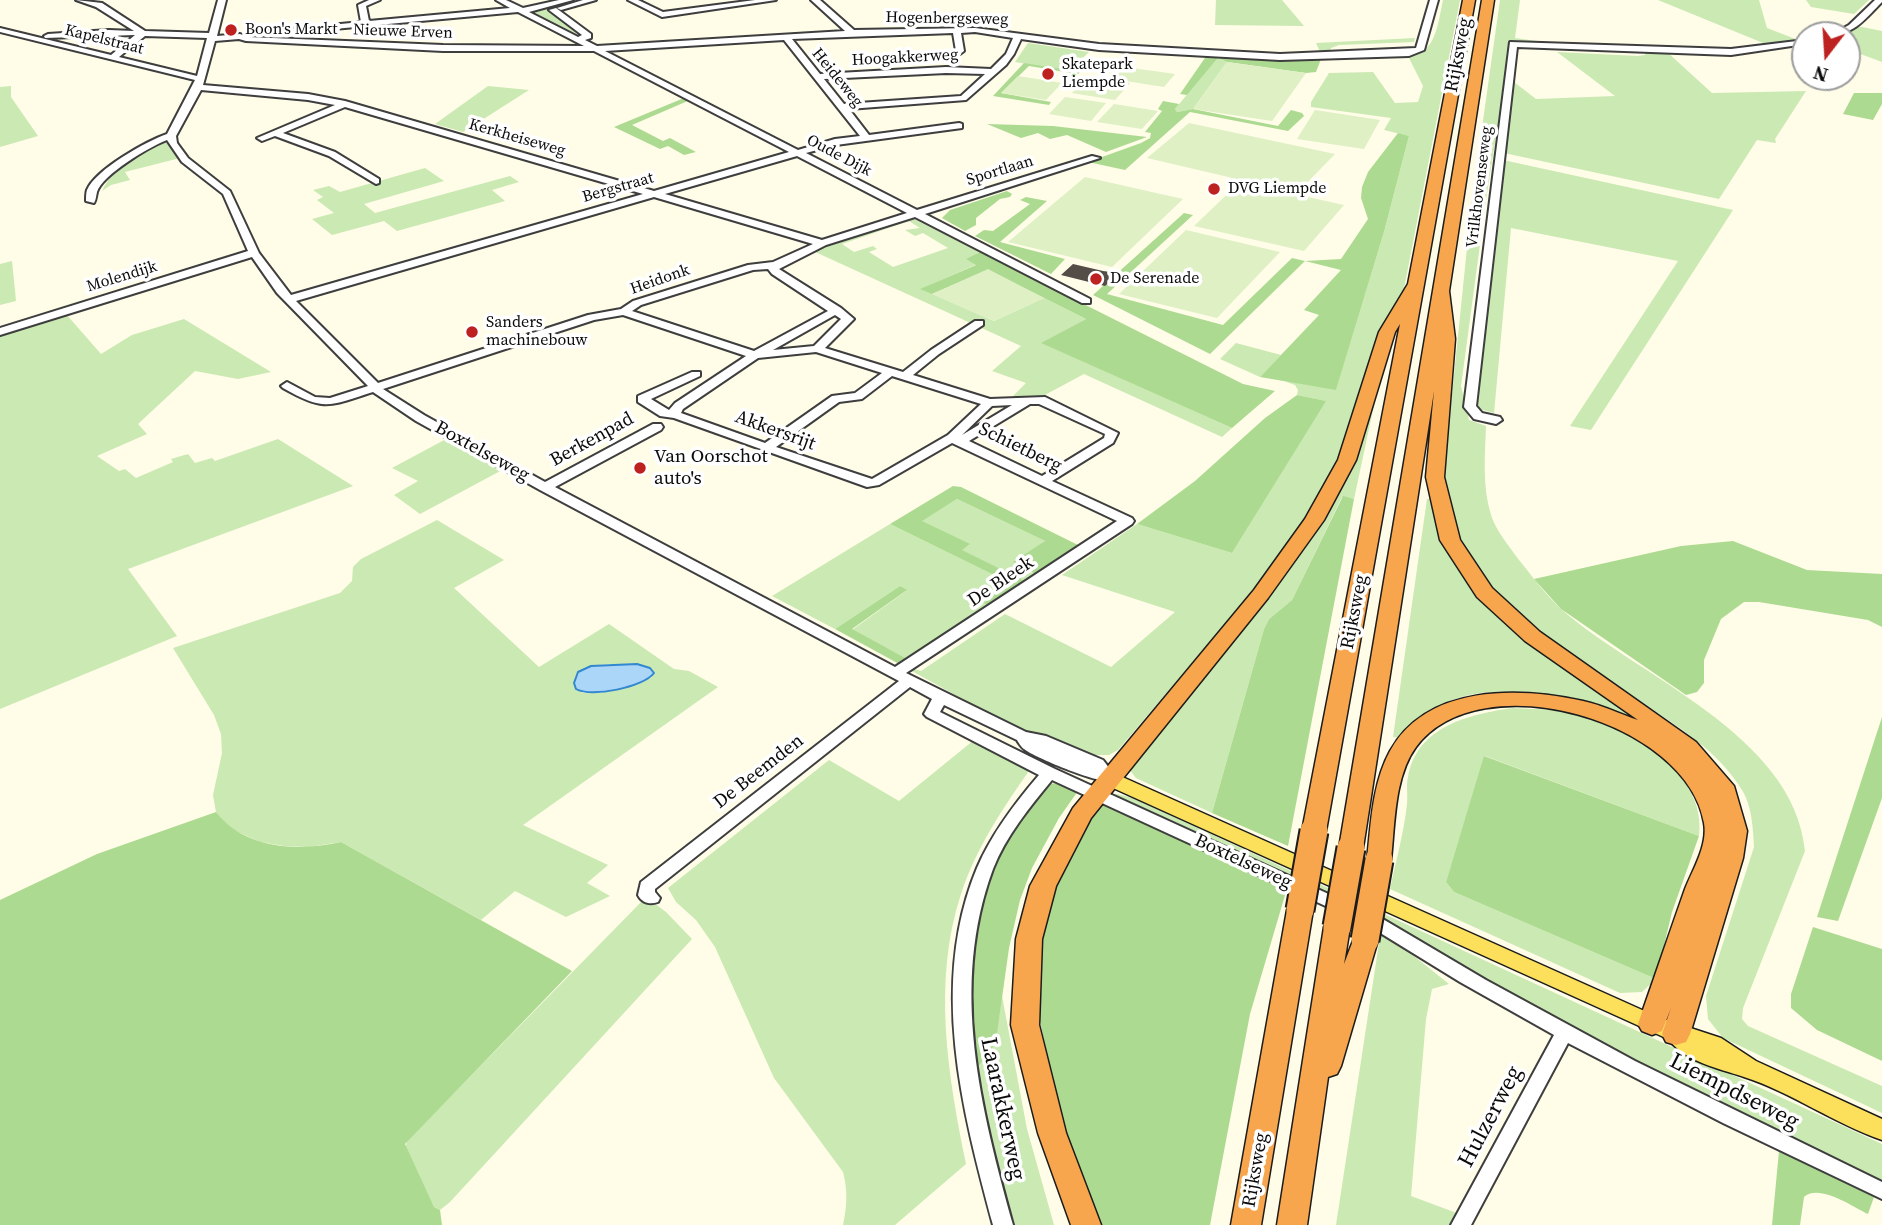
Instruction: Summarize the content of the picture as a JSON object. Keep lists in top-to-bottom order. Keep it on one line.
{"streets":{"highway":["Rijksweg"],"main road":["Boxtelseweg"],"street":["Hogenbergseweg","Nieuwe Erven","Kapelstraat","Hoogakkerweg","Heideweg","Kerkheiseweg","Oude Dijk","Sportlaan","Vrilkhovenseweg","Bergstraat","Molendijk","Heidonk","Akkersrijt","Berkenpad","Schietberg","De Bleek","De Beemden","Liempdseweg","Laarakkerweg","Hulzerweg"]},"crossings":[["Hogenbergseweg","Nieuwe Erven"],["Hogenbergseweg","Heideweg"],["Hogenbergseweg","Oude Dijk"],["Nieuwe Erven","Kapelstraat"],["Nieuwe Erven","Oude Dijk"],["Kapelstraat","Kerkheiseweg"],["Hoogakkerweg","Heideweg"],["Heideweg","Bergstraat"],["Kerkheiseweg","Bergstraat"],["Kerkheiseweg","Heidonk"],["Oude Dijk","Sportlaan"],["Oude Dijk","Bergstraat"],["Oude Dijk","Heidonk"],["Sportlaan","Heidonk"],["Bergstraat","Boxtelseweg"],["Molendijk","Boxtelseweg"],["Heidonk","Boxtelseweg"],["Akkersrijt","Schietberg"],["Berkenpad","Boxtelseweg"],["Schietberg","De Bleek"],["Boxtelseweg","De Bleek"],["Boxtelseweg","De Beemden"],["Boxtelseweg","Liempdseweg"],["Boxtelseweg","Laarakkerweg"],["Boxtelseweg","Hulzerweg"],["De Bleek","De Beemden"],["Liempdseweg","Hulzerweg"]],"places":["Boon's Markt","Skatepark Liempde","DVG Liempde","De Serenade","Sanders machinebouw","Van Oorschot auto's"],"north":"bottom"}
